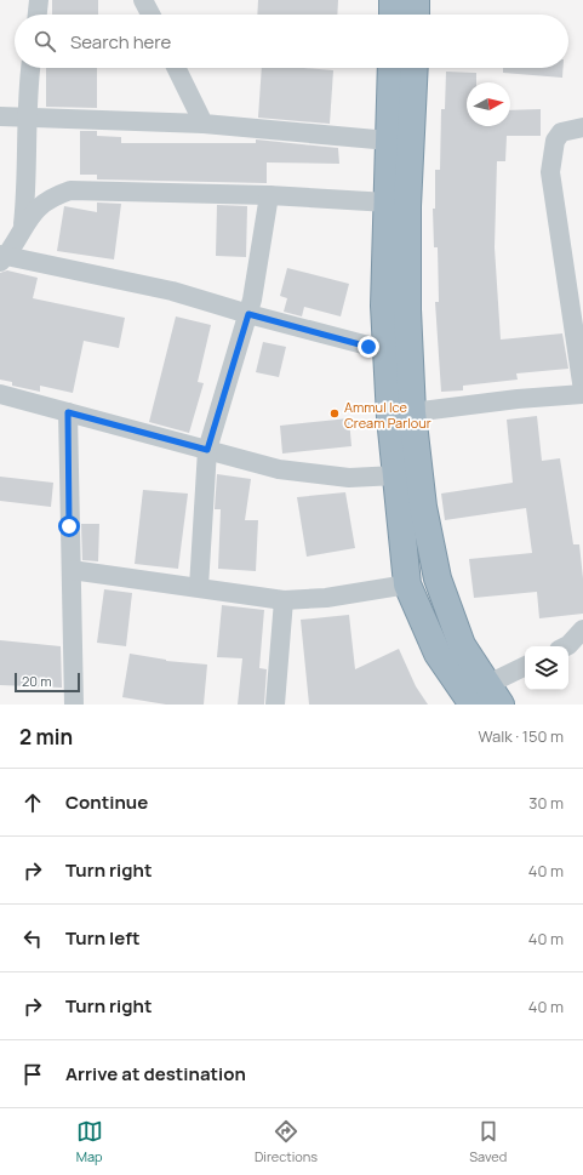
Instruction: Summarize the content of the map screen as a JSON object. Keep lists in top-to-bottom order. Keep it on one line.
{"places":["Ammul Ice Cream Parlour"],"scale_bar":"20 m","north":"right","page":{"search":"Search here","scale":"20 m","heading":["2 min","Walk · 150 m"],"list":[["Continue","30 m"],["Turn right","40 m"],["Turn left","40 m"],["Turn right","40 m"],"Arrive at destination"],"nav":["Map","Directions","Saved"]}}
